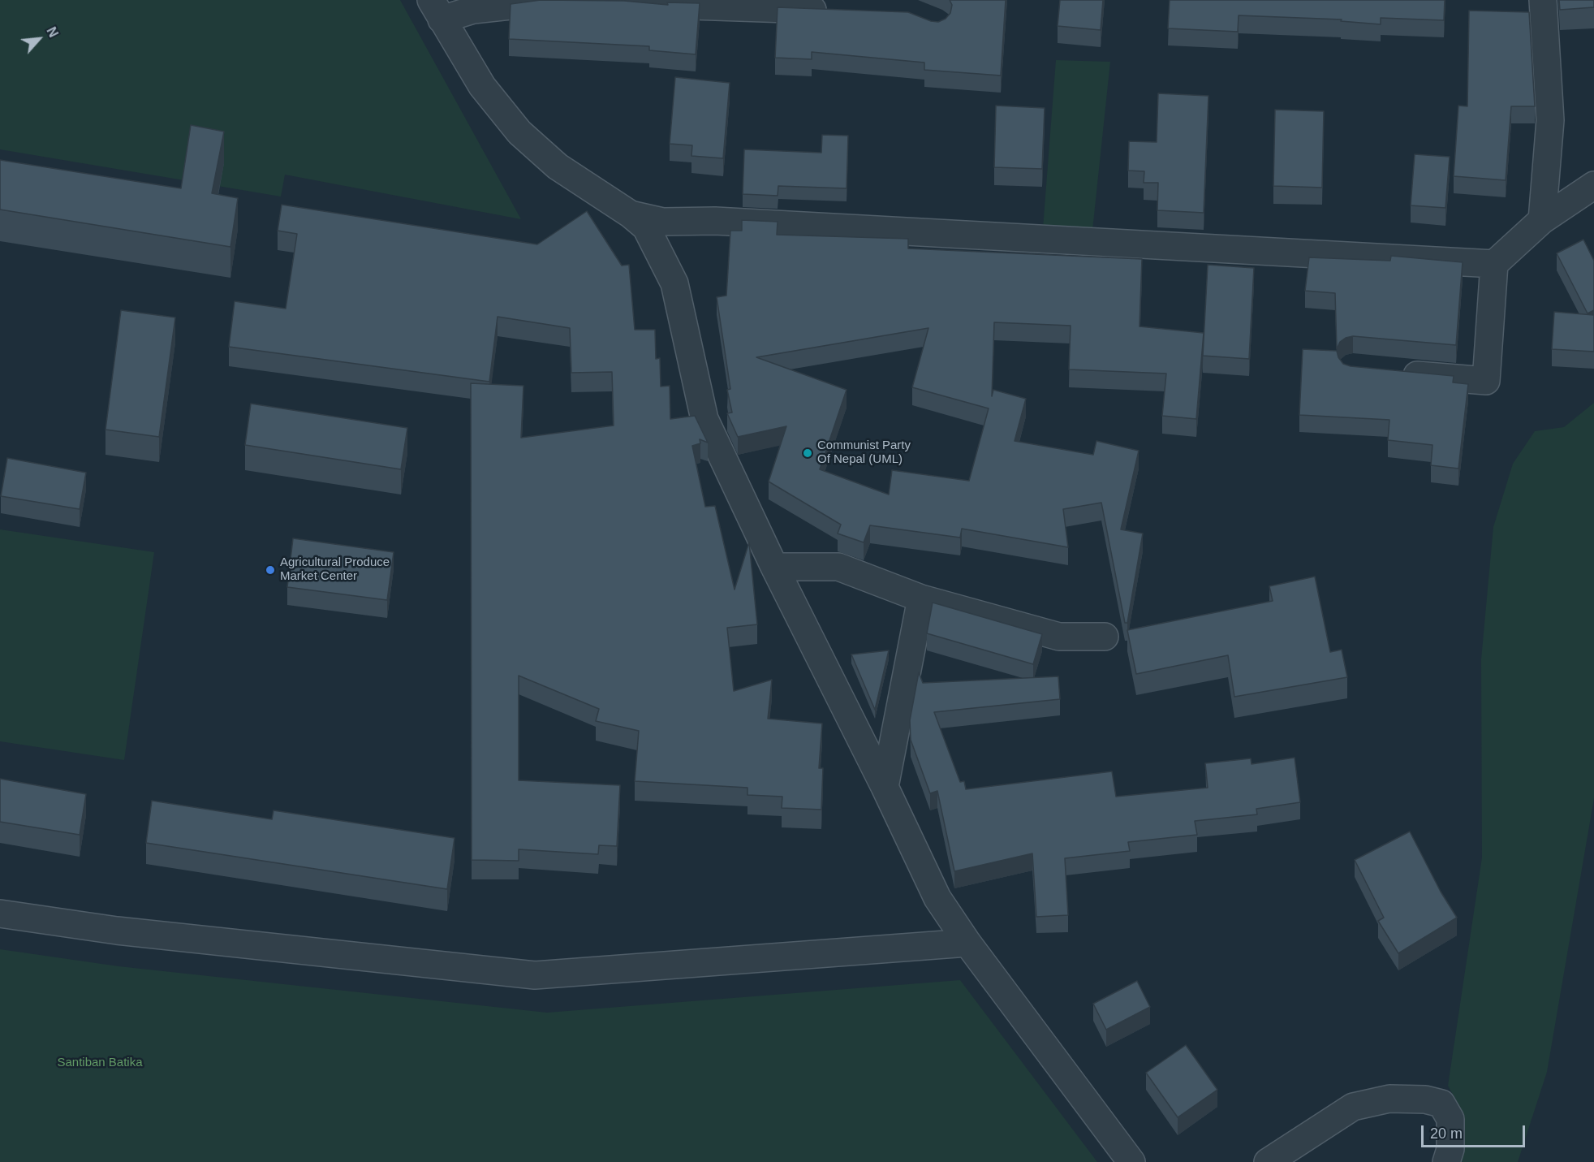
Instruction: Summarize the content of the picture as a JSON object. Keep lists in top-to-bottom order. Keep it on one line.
{"parks":["Santiban Batika"],"places":["Communist Party Of Nepal (UML)","Agricultural Produce Market Center"],"scale_bar":"20 m","north":"top right"}
